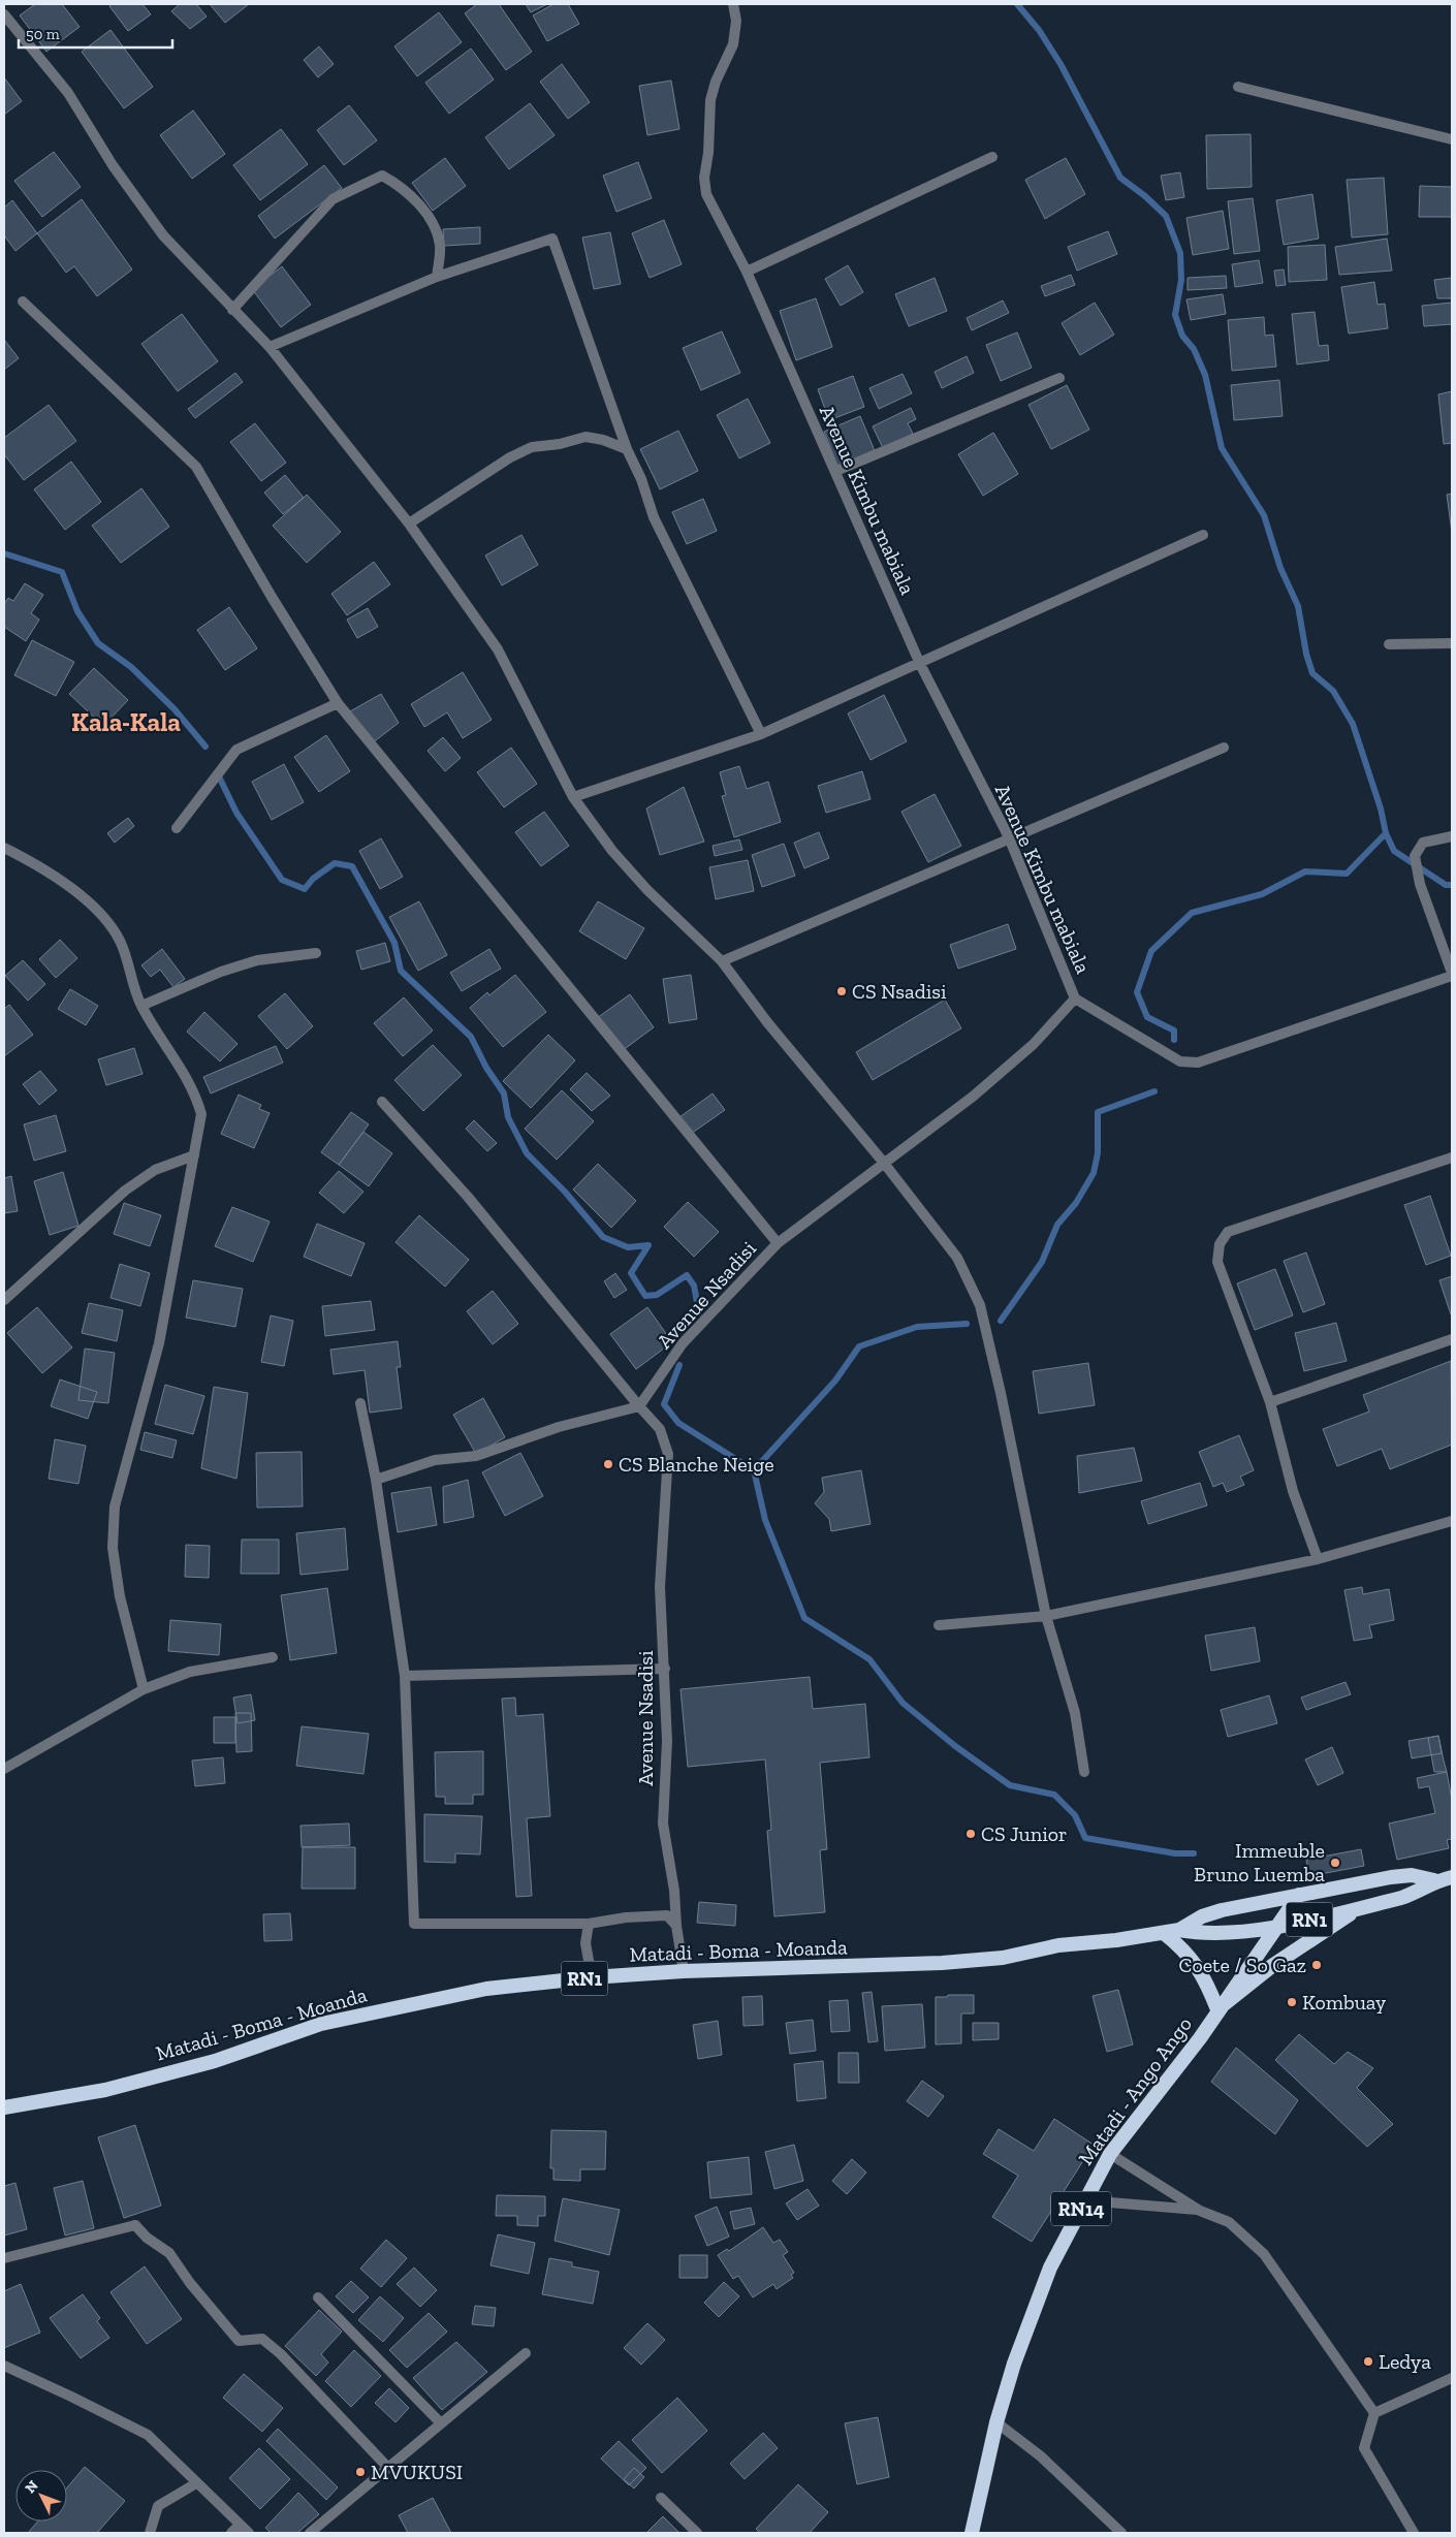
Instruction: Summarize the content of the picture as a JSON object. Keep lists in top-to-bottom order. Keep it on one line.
{"streets":{"highway":["RN1","Matadi - Boma - Moanda","Matadi - Ango Ango","RN14"],"street":["Avenue Kimbu mabiala","Avenue Nsadisi"]},"crossings":[["Avenue Kimbu mabiala","Avenue Nsadisi"],["Avenue Nsadisi","Matadi - Boma - Moanda"],["Matadi - Boma - Moanda","Matadi - Ango Ango"]],"districts":["Kala-Kala"],"places":["CS Nsadisi","CS Blanche Neige","CS Junior","Immeuble Bruno Luemba","Coete / So Gaz","Kombuay","Ledya","MVUKUSI"],"scale_bar":"50 m","north":"top left"}
